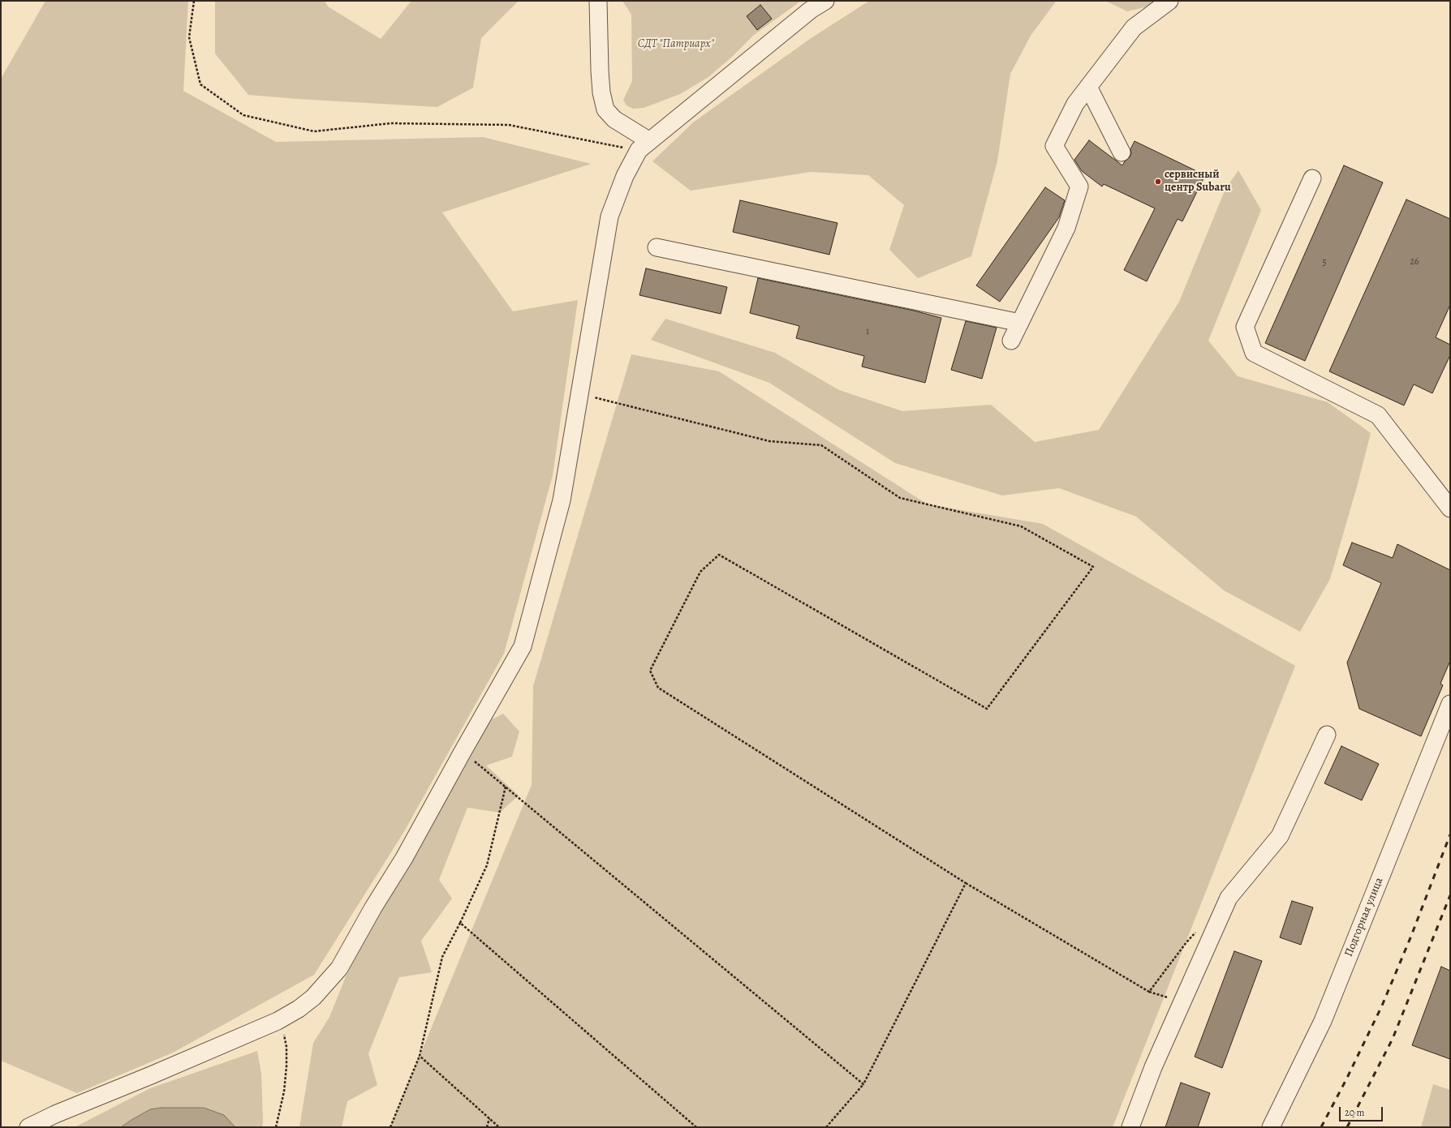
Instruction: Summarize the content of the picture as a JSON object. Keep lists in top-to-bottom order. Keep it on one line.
{"streets":{"street":["Подгорная улица"]},"parks":["СДТ \"Патриарх\""],"places":["сервисный центр Subaru"],"house_numbers":["26","5","1"],"scale_bar":"20 m"}
